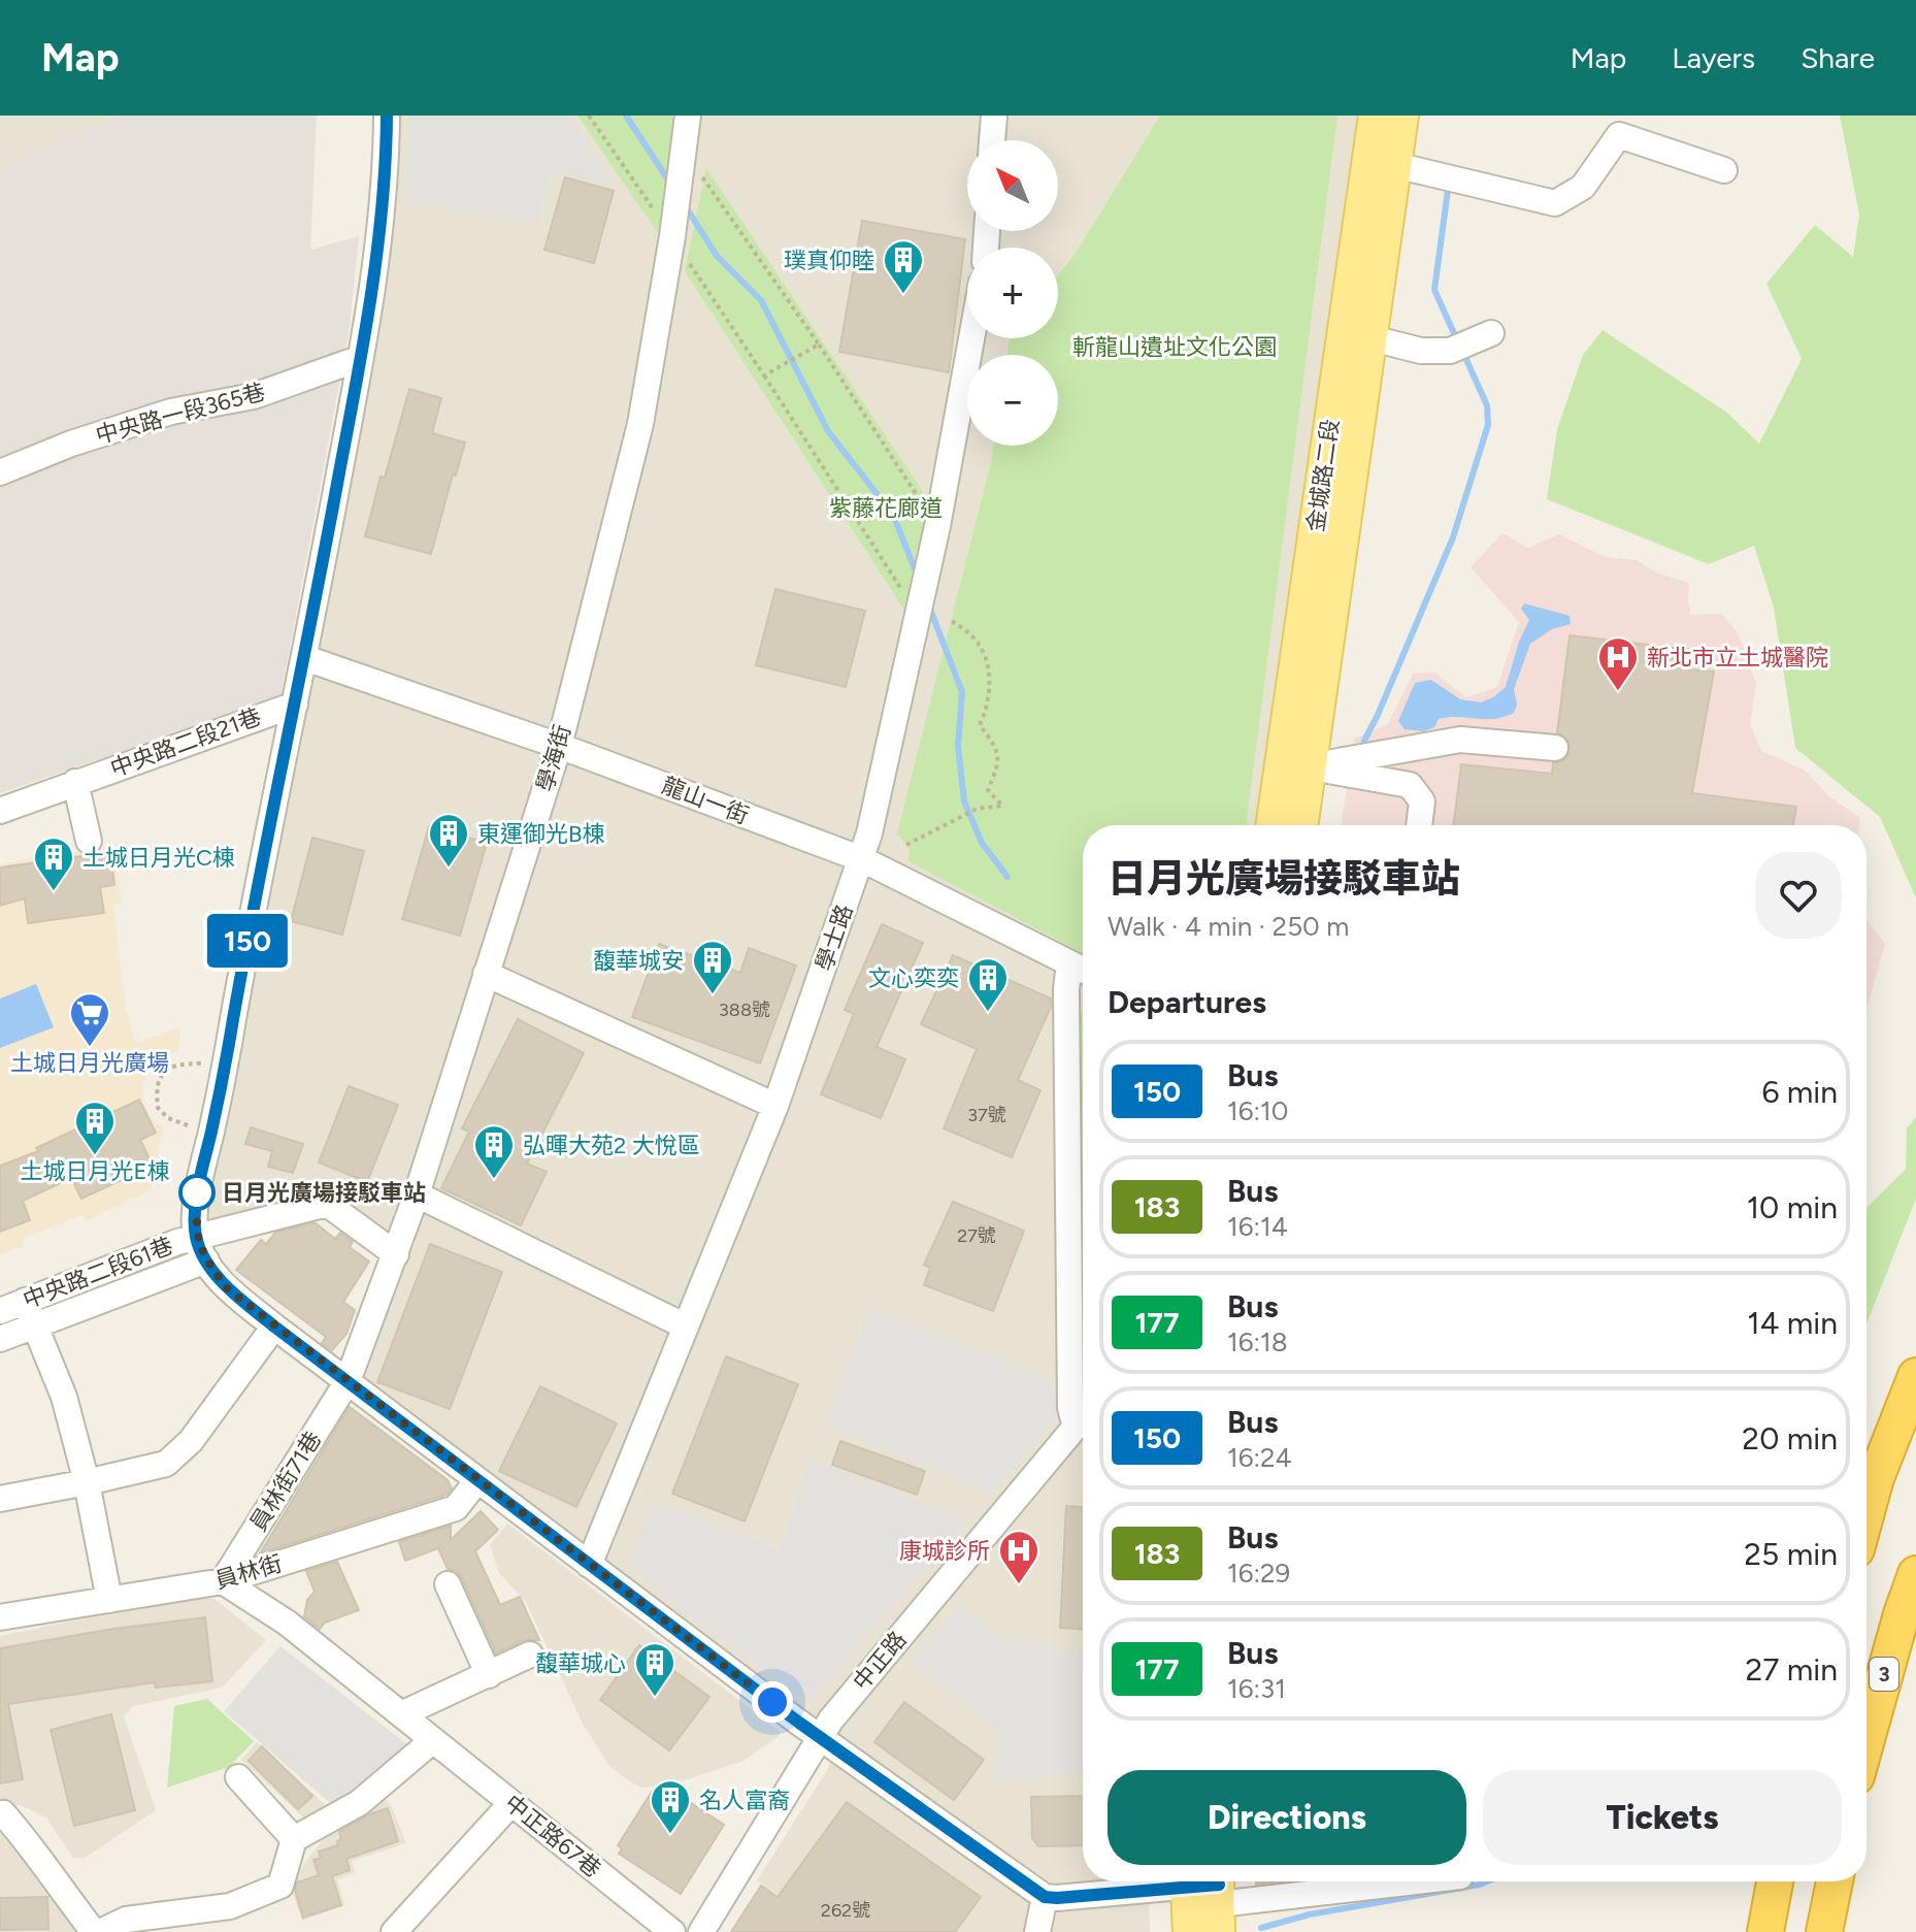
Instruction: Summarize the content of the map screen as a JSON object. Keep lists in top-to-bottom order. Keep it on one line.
{"streets":{"highway":["3"],"main road":["金城路二段"],"street":["中央路一段365巷","中央路二段21巷","學海街","龍山一街","學士路","中央路二段61巷","員林街71巷","員林街","中正路","中正路67巷"]},"crossings":[["學海街","龍山一街"],["學海街","員林街71巷"],["龍山一街","學士路"],["員林街71巷","員林街"],["員林街71巷","中正路67巷"],["員林街","中正路67巷"]],"parks":["斬龍山遺址文化公園","紫藤花廊道"],"places":{"building":["璞真仰睦","東運御光B棟","土城日月光C棟","馥華城安","文心奕奕","土城日月光E棟","弘暉大苑2 大悅區","馥華城心","名人富裔"],"hospital":["新北市立土城醫院","康城診所"],"supermarket":["土城日月光廣場"],"other":["日月光廣場接駁車站"]},"lines":["bus line 150"],"house_numbers":["388號","37號","27號","262號"],"north":"top left","page":{"header":"Map","nav":["Map","Layers","Share"],"on_map":"150","map_buttons":["+","−"],"heading":[["日月光廣場接駁車站","Walk · 4 min · 250 m"],"Departures"],"list":[{"mark":"150","name":"Bus","note":"16:10","value":"6 min"},{"mark":"183","name":"Bus","note":"16:14","value":"10 min"},{"mark":"177","name":"Bus","note":"16:18","value":"14 min"},{"mark":"150","name":"Bus","note":"16:24","value":"20 min"},{"mark":"183","name":"Bus","note":"16:29","value":"25 min"},{"mark":"177","name":"Bus","note":"16:31","value":"27 min"}],"buttons":["Directions","Tickets"]}}
